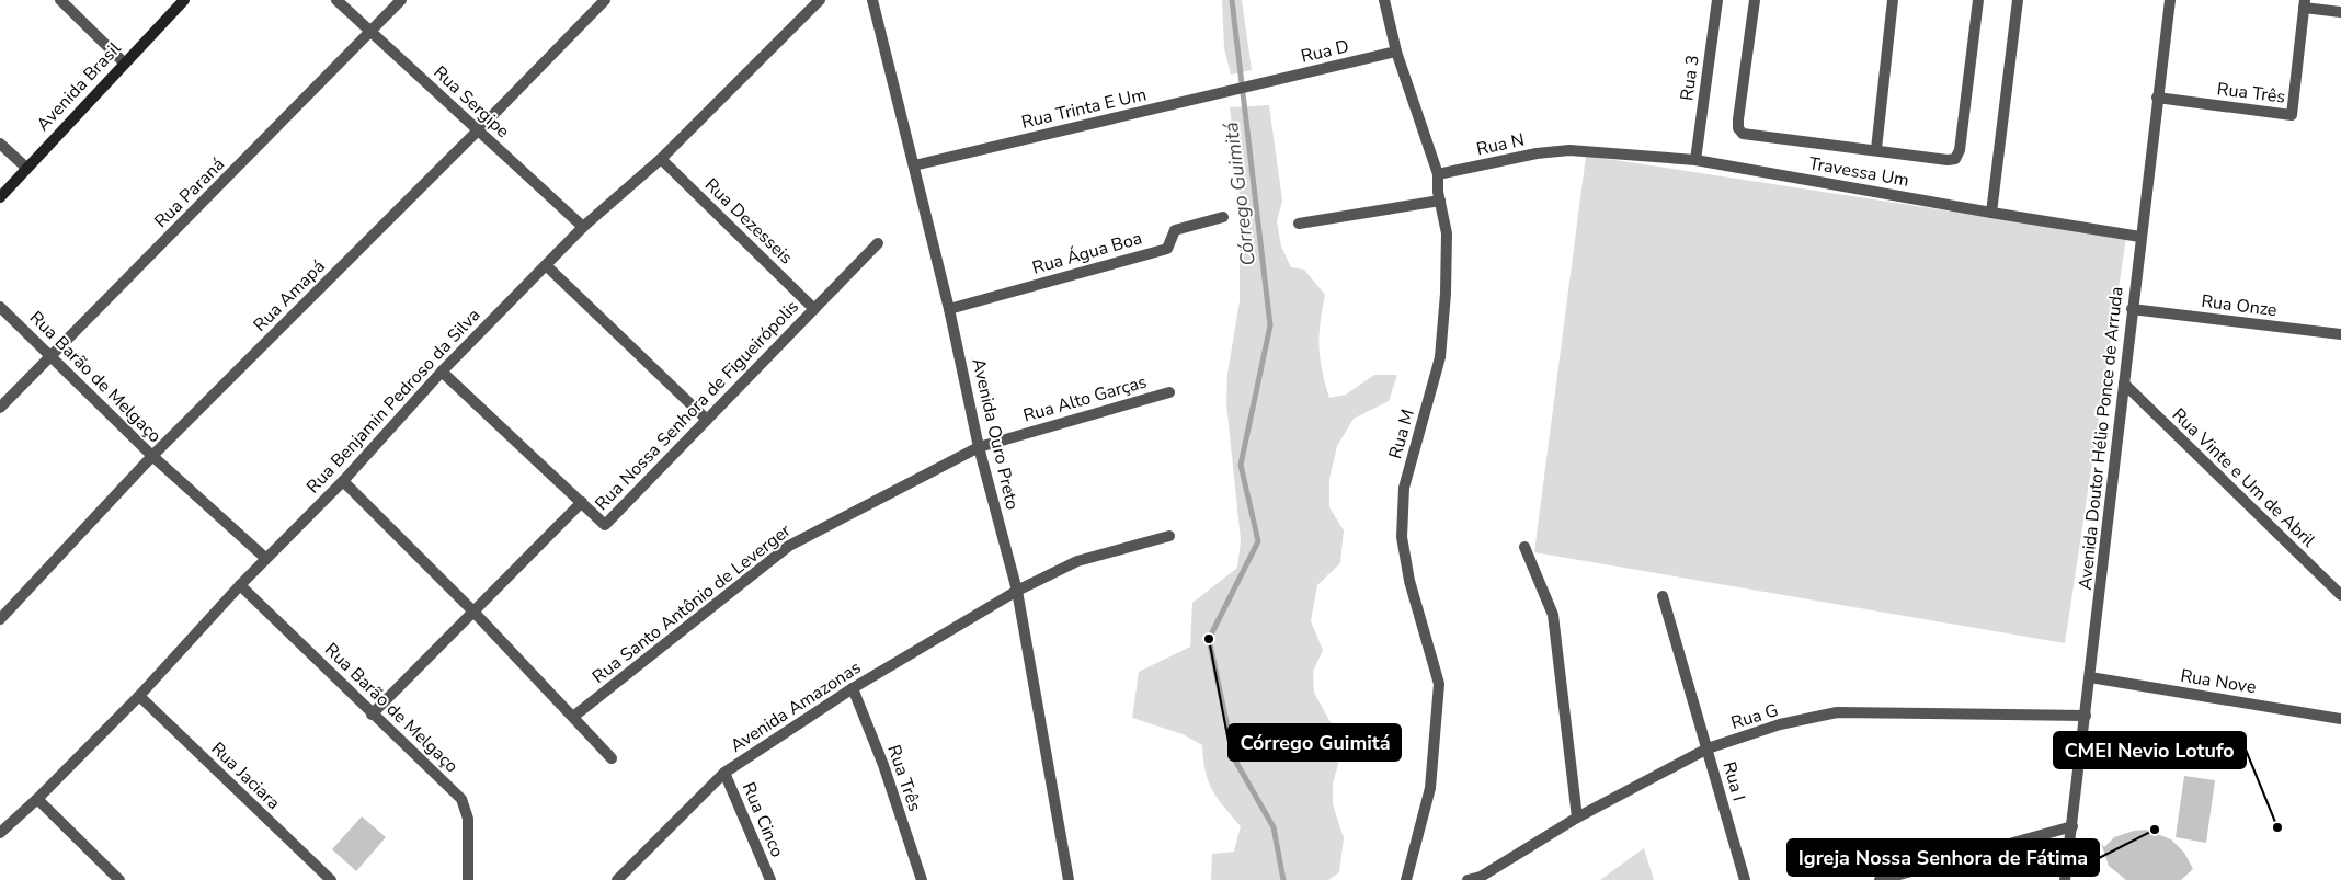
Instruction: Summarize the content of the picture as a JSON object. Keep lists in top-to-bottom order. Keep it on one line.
{"streets":{"main road":["Avenida Brasil"],"street":["Rua D","Rua 3","Rua Três","Rua Sergipe","Rua Trinta E Um","Rua N","Travessa Um","Rua Paraná","Rua Dezesseis","Rua Água Boa","Rua Amapá","Rua Onze","Rua Barão de Melgaço","Rua Alto Garças","Rua Benjamin Pedroso da Silva","Rua Nossa Senhora de Figueirópolis","Avenida Ouro Preto","Rua M","Avenida Doutor Hélio Ponce de Arruda","Rua Vinte e Um de Abril","Rua Santo Antônio de Leverger","Rua Nove","Avenida Amazonas","Rua G","Rua Jaciara","Rua I","Rua Cinco"]},"crossings":[["Rua D","Rua Trinta E Um"],["Rua D","Rua M"],["Rua 3","Travessa Um"],["Rua Três","Avenida Doutor Hélio Ponce de Arruda"],["Rua Três","Avenida Amazonas"],["Rua Sergipe","Rua Paraná"],["Rua Sergipe","Rua Amapá"],["Rua Sergipe","Rua Benjamin Pedroso da Silva"],["Rua Trinta E Um","Avenida Ouro Preto"],["Rua N","Travessa Um"],["Rua N","Rua M"],["Travessa Um","Avenida Doutor Hélio Ponce de Arruda"],["Rua Paraná","Rua Barão de Melgaço"],["Rua Dezesseis","Rua Benjamin Pedroso da Silva"],["Rua Dezesseis","Rua Nossa Senhora de Figueirópolis"],["Rua Água Boa","Avenida Ouro Preto"],["Rua Amapá","Rua Barão de Melgaço"],["Rua Onze","Avenida Doutor Hélio Ponce de Arruda"],["Rua Barão de Melgaço","Rua Benjamin Pedroso da Silva"],["Rua Alto Garças","Avenida Ouro Preto"],["Rua Alto Garças","Rua Santo Antônio de Leverger"],["Rua Benjamin Pedroso da Silva","Rua Nossa Senhora de Figueirópolis"],["Rua Benjamin Pedroso da Silva","Rua Jaciara"],["Avenida Ouro Preto","Rua Santo Antônio de Leverger"],["Avenida Ouro Preto","Avenida Amazonas"],["Avenida Doutor Hélio Ponce de Arruda","Rua Vinte e Um de Abril"],["Avenida Doutor Hélio Ponce de Arruda","Rua Nove"],["Avenida Doutor Hélio Ponce de Arruda","Rua G"],["Avenida Amazonas","Rua Cinco"],["Rua G","Rua I"]],"water":["Córrego Guimitá"],"places":["Córrego Guimitá","CMEI Nevio Lotufo","Igreja Nossa Senhora de Fátima"]}
